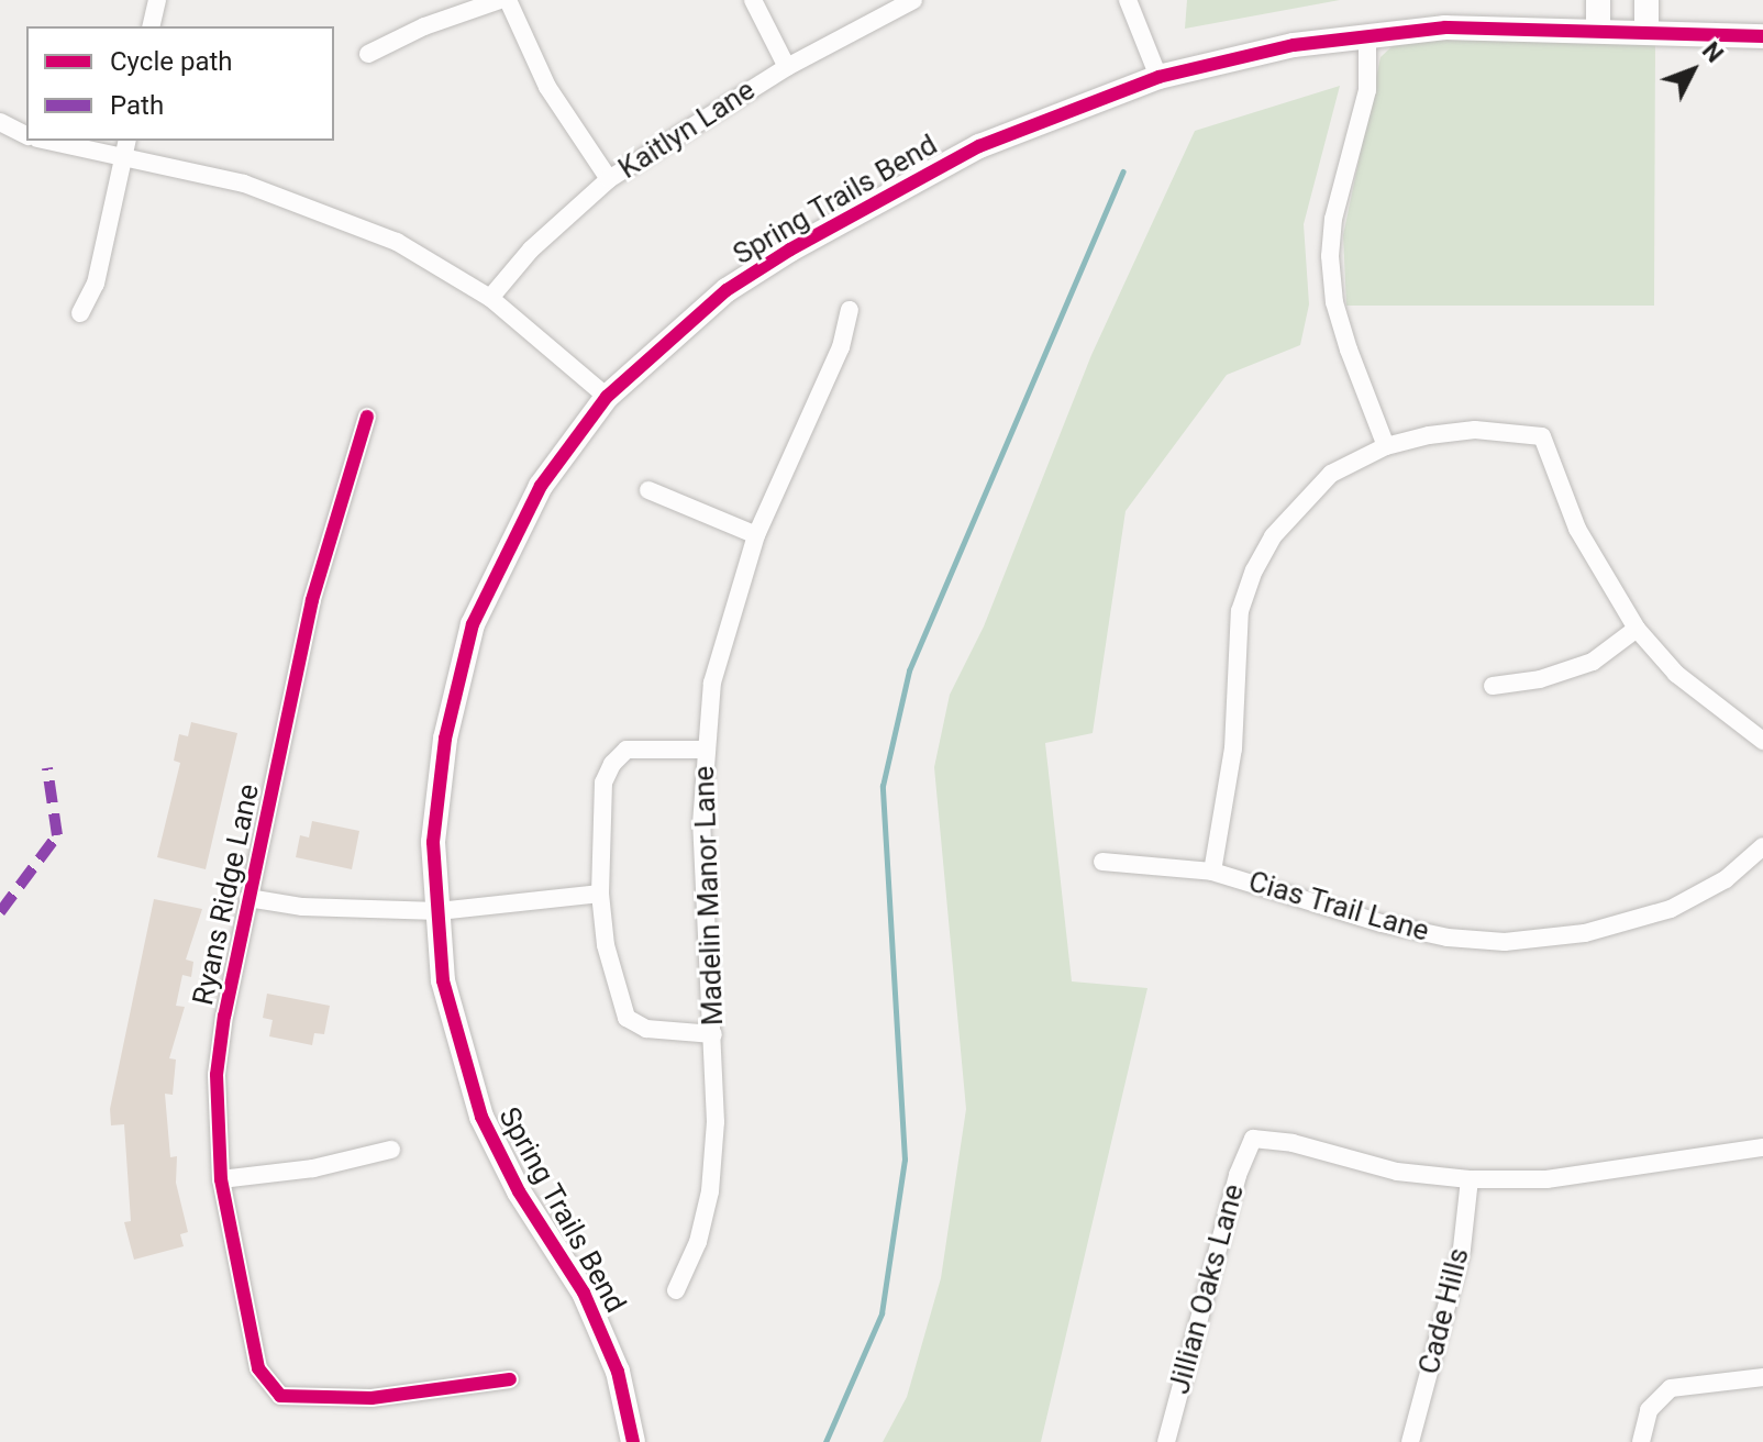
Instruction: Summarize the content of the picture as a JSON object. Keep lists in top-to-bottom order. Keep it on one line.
{"streets":{"street":["Kaitlyn Lane","Spring Trails Bend","Ryans Ridge Lane","Madelin Manor Lane","Cias Trail Lane","Jillian Oaks Lane","Cade Hills"]},"crossings":[["Jillian Oaks Lane","Cade Hills"]],"legend":["Cycle path","Path"],"north":"top right"}
